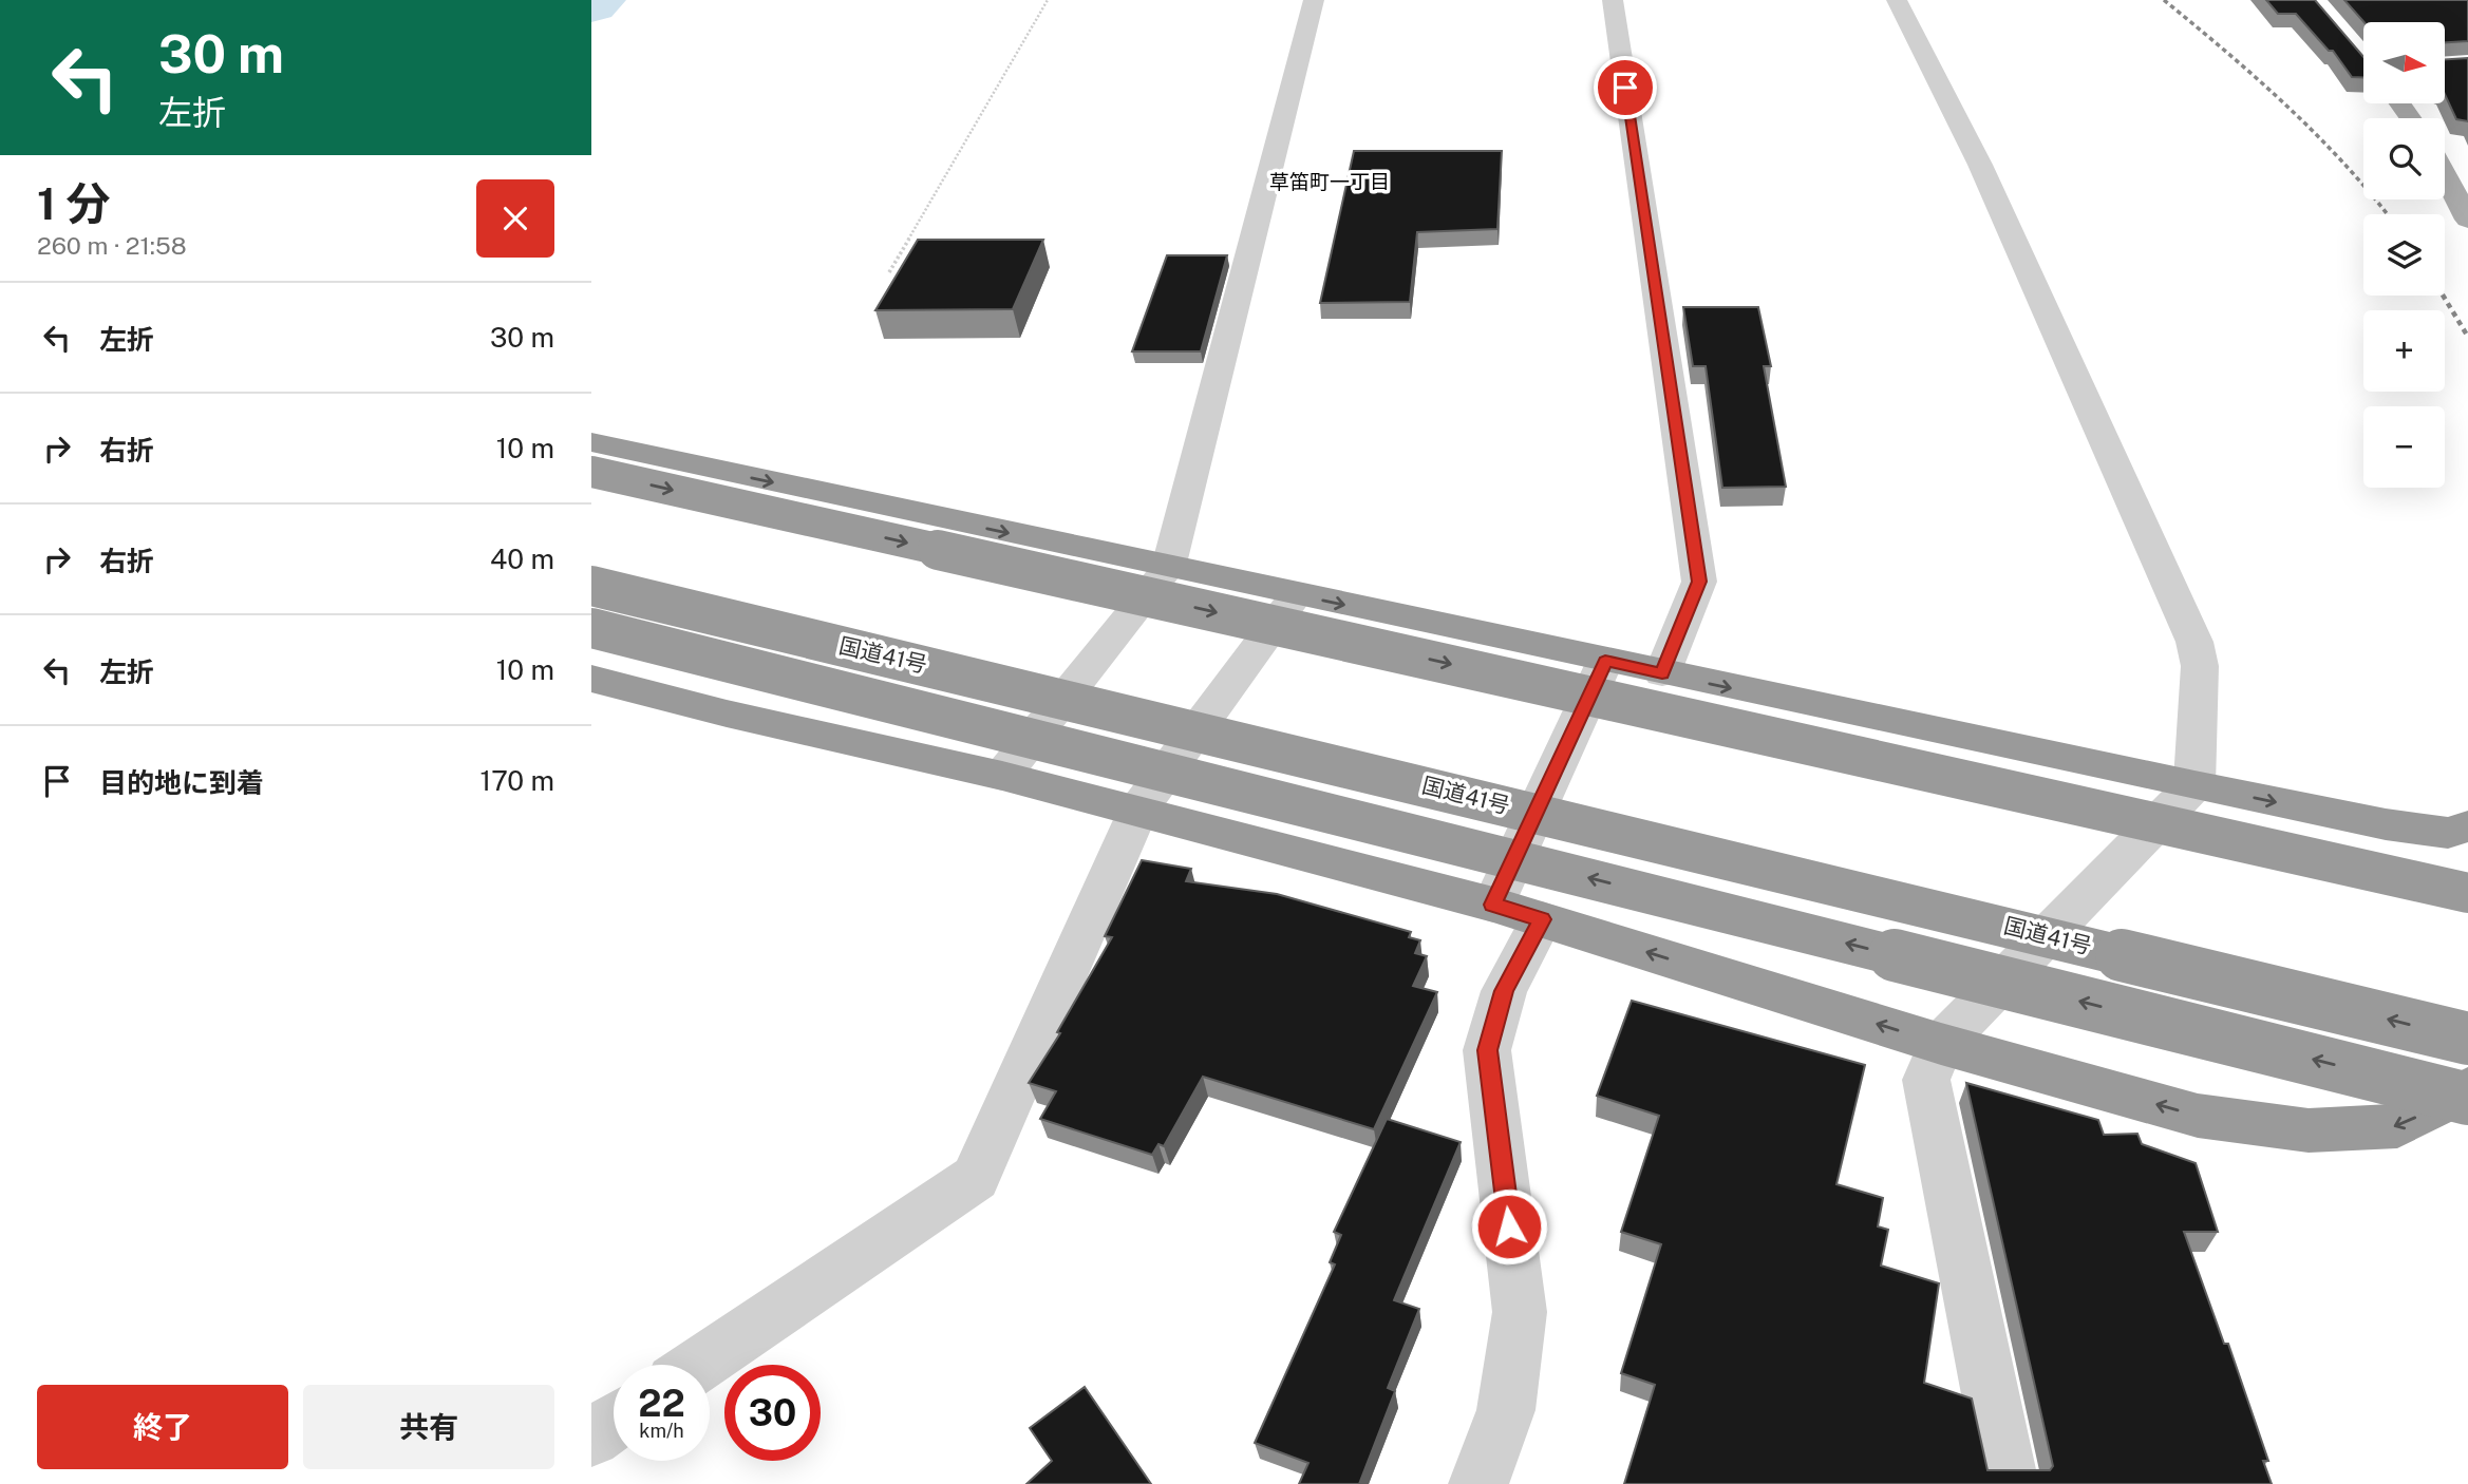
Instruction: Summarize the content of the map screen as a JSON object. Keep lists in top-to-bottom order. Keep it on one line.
{"streets":{"highway":["国道41号"]},"districts":["草笛町一丁目"],"north":"right","page":{"turn":["30 m","左折"],"map_buttons":["+","−"],"heading":["1 分","260 m · 21:58"],"list":[{"name":"左折","value":"30 m"},{"name":"右折","value":"10 m"},{"name":"右折","value":"40 m"},{"name":"左折","value":"10 m"},{"name":"目的地に到着","value":"170 m"}],"speed":"22 km/h","limit":"30","buttons":["終了","共有"]}}
